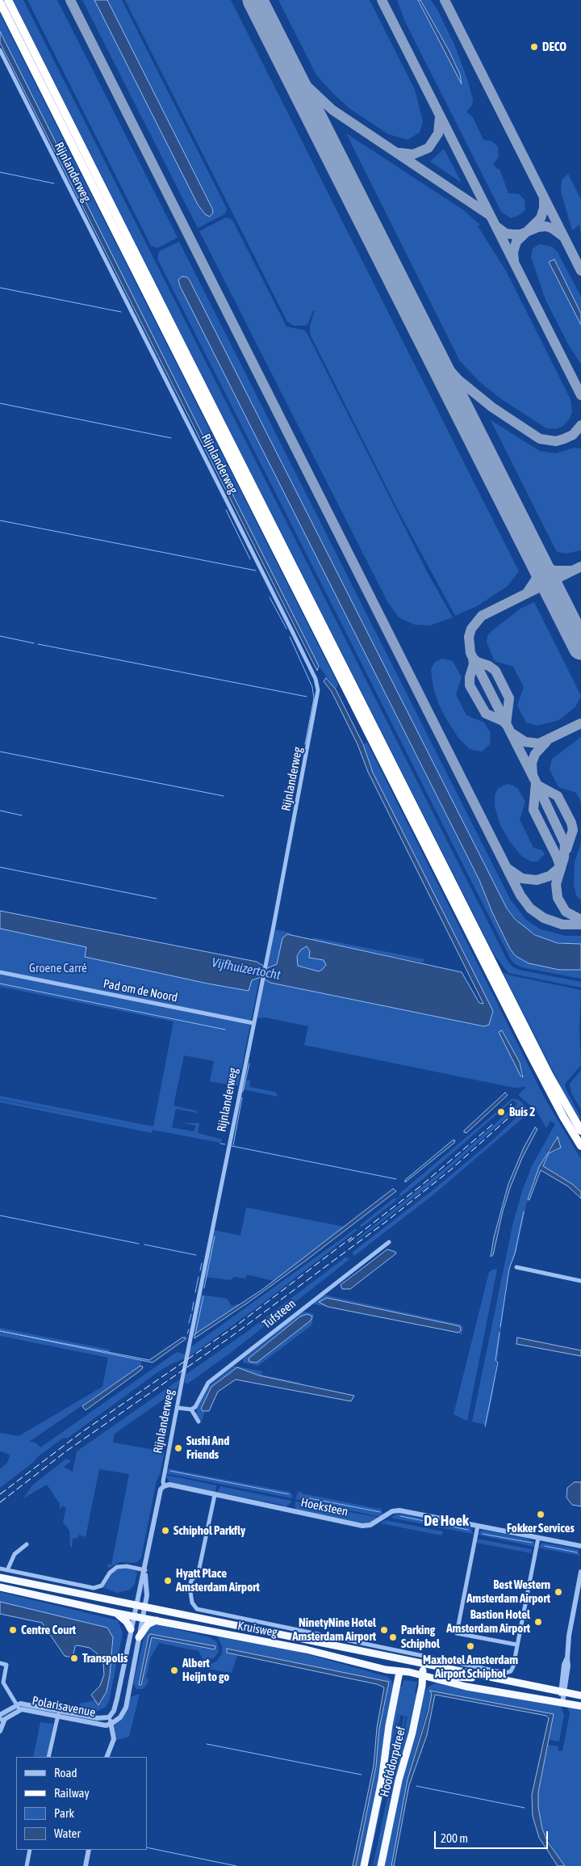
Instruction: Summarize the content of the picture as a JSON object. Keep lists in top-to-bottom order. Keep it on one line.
{"streets":{"highway":["Kruisweg","Hoofddorpdreef"],"street":["Rijnlanderweg","Pad om de Noord","Tufsteen","Hoeksteen","Polarisavenue"]},"crossings":[["Rijnlanderweg","Pad om de Noord"],["Rijnlanderweg","Hoeksteen"],["Rijnlanderweg","Kruisweg"],["Rijnlanderweg","Polarisavenue"],["Hoeksteen","Kruisweg"],["Kruisweg","Hoofddorpdreef"]],"districts":["De Hoek"],"water":["Vijfhuizertocht"],"parks":["Groene Carré"],"places":["DECO","Buis 2","Sushi And Friends","Fokker Services","Schiphol Parkfly","Hyatt Place Amsterdam Airport","Best Western Amsterdam Airport","Bastion Hotel Amsterdam Airport","Centre Court","NinetyNine Hotel Amsterdam Airport","Parking Schiphol","Maxhotel Amsterdam Airport Schiphol","Transpolis","Albert Heijn to go"],"legend":["Road","Railway","Park","Water"],"scale_bar":"200 m"}
